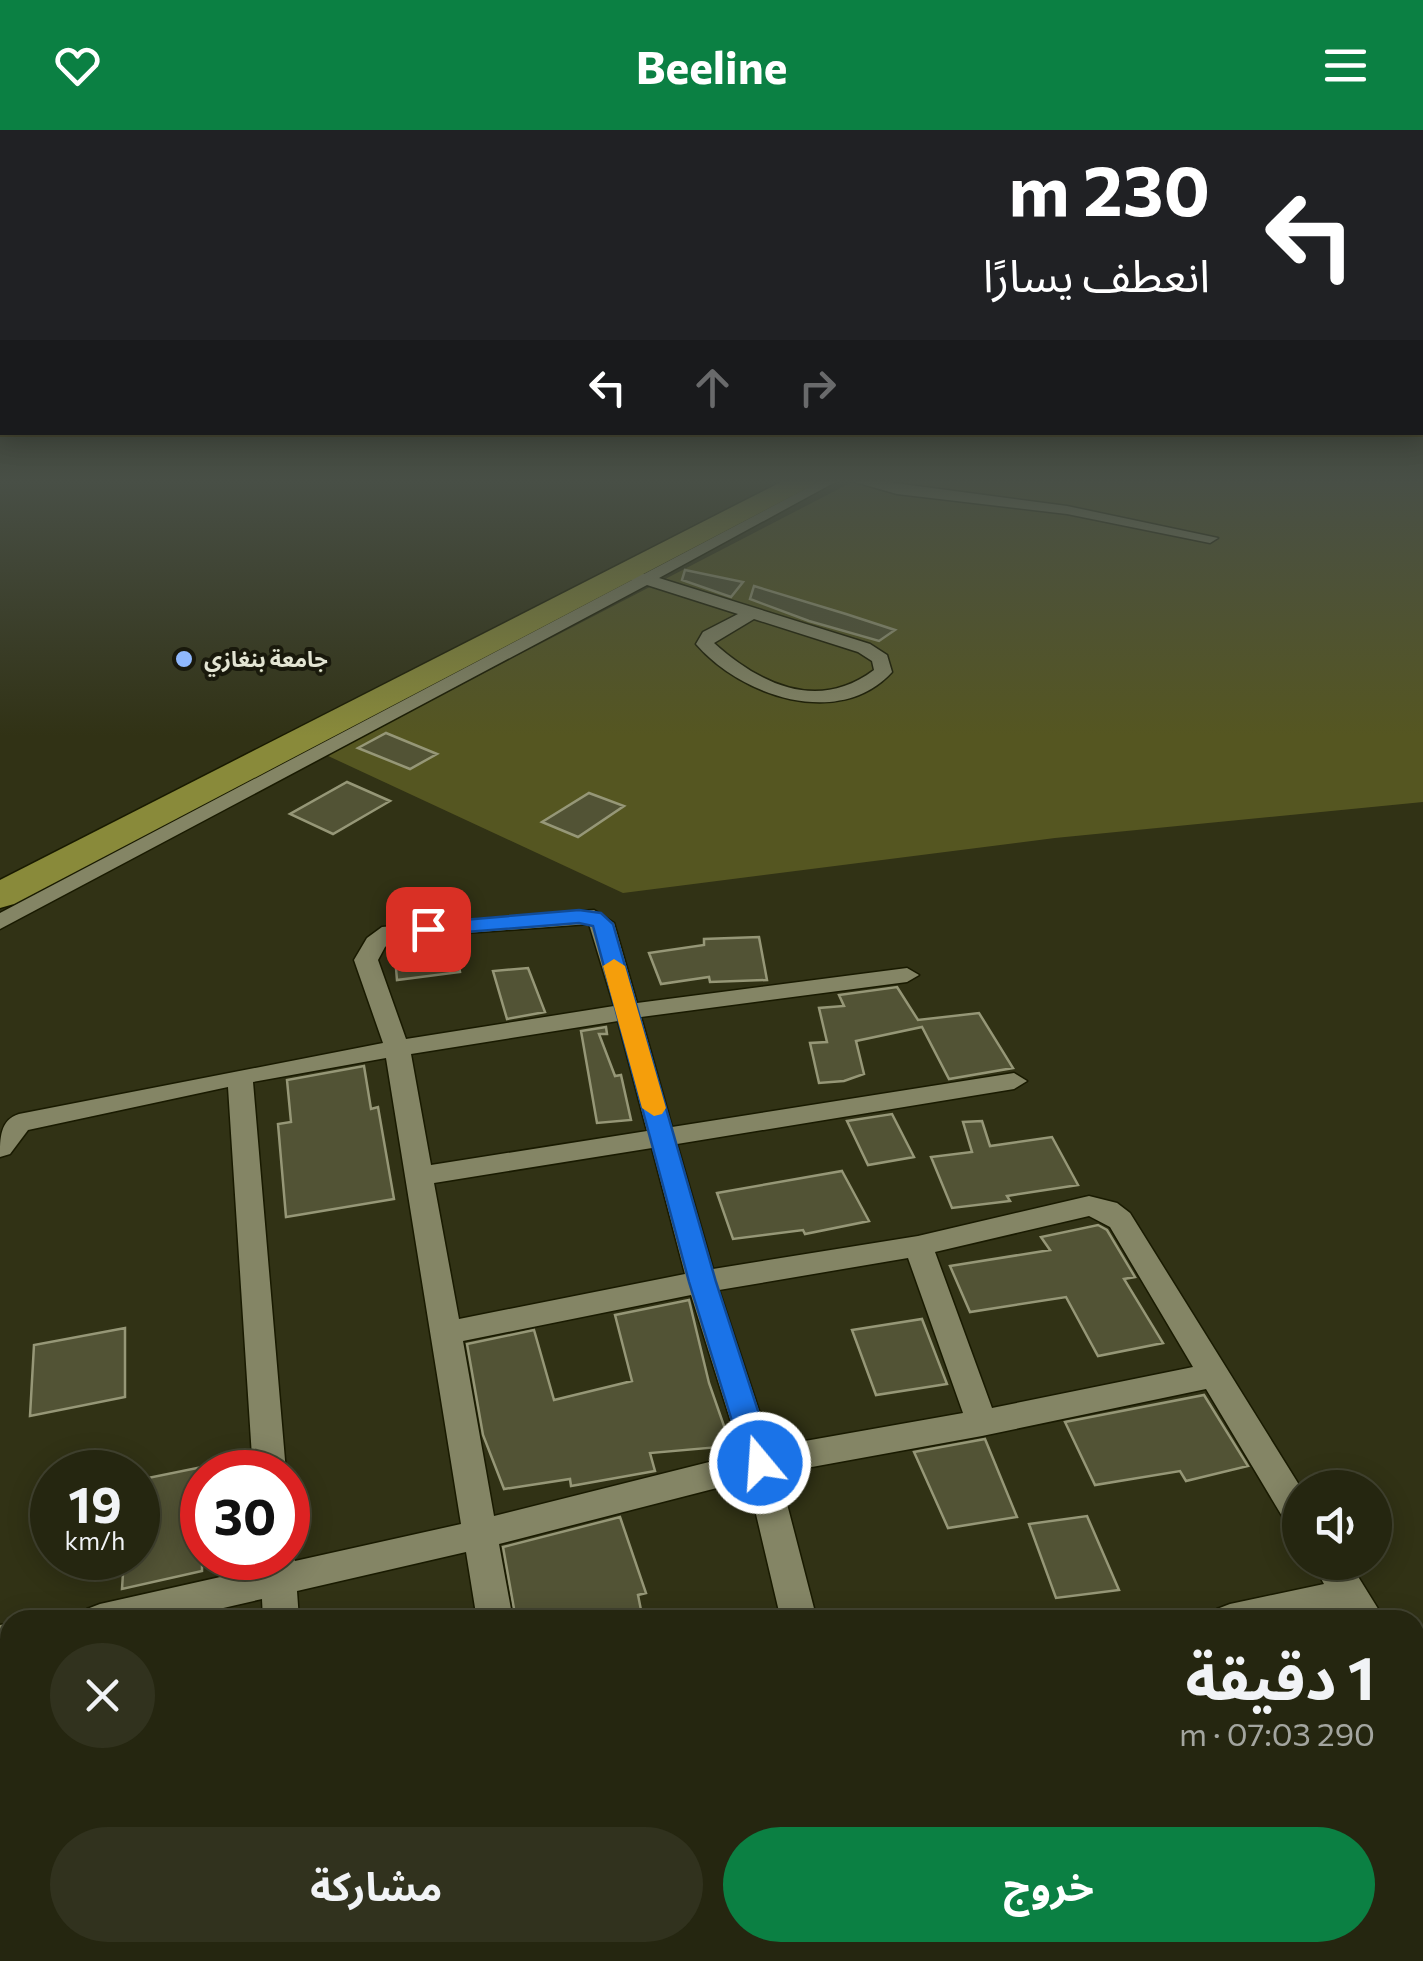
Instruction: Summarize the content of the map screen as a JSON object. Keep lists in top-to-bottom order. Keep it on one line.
{"places":["جامعة بنغازي"],"page":{"header":"Beeline","turn":["230 m","انعطف يسارًا"],"speed":"19 km/h","limit":"30","heading":["1 دقيقة","290 m · 07:03"],"buttons":["خروج","مشاركة"]}}
